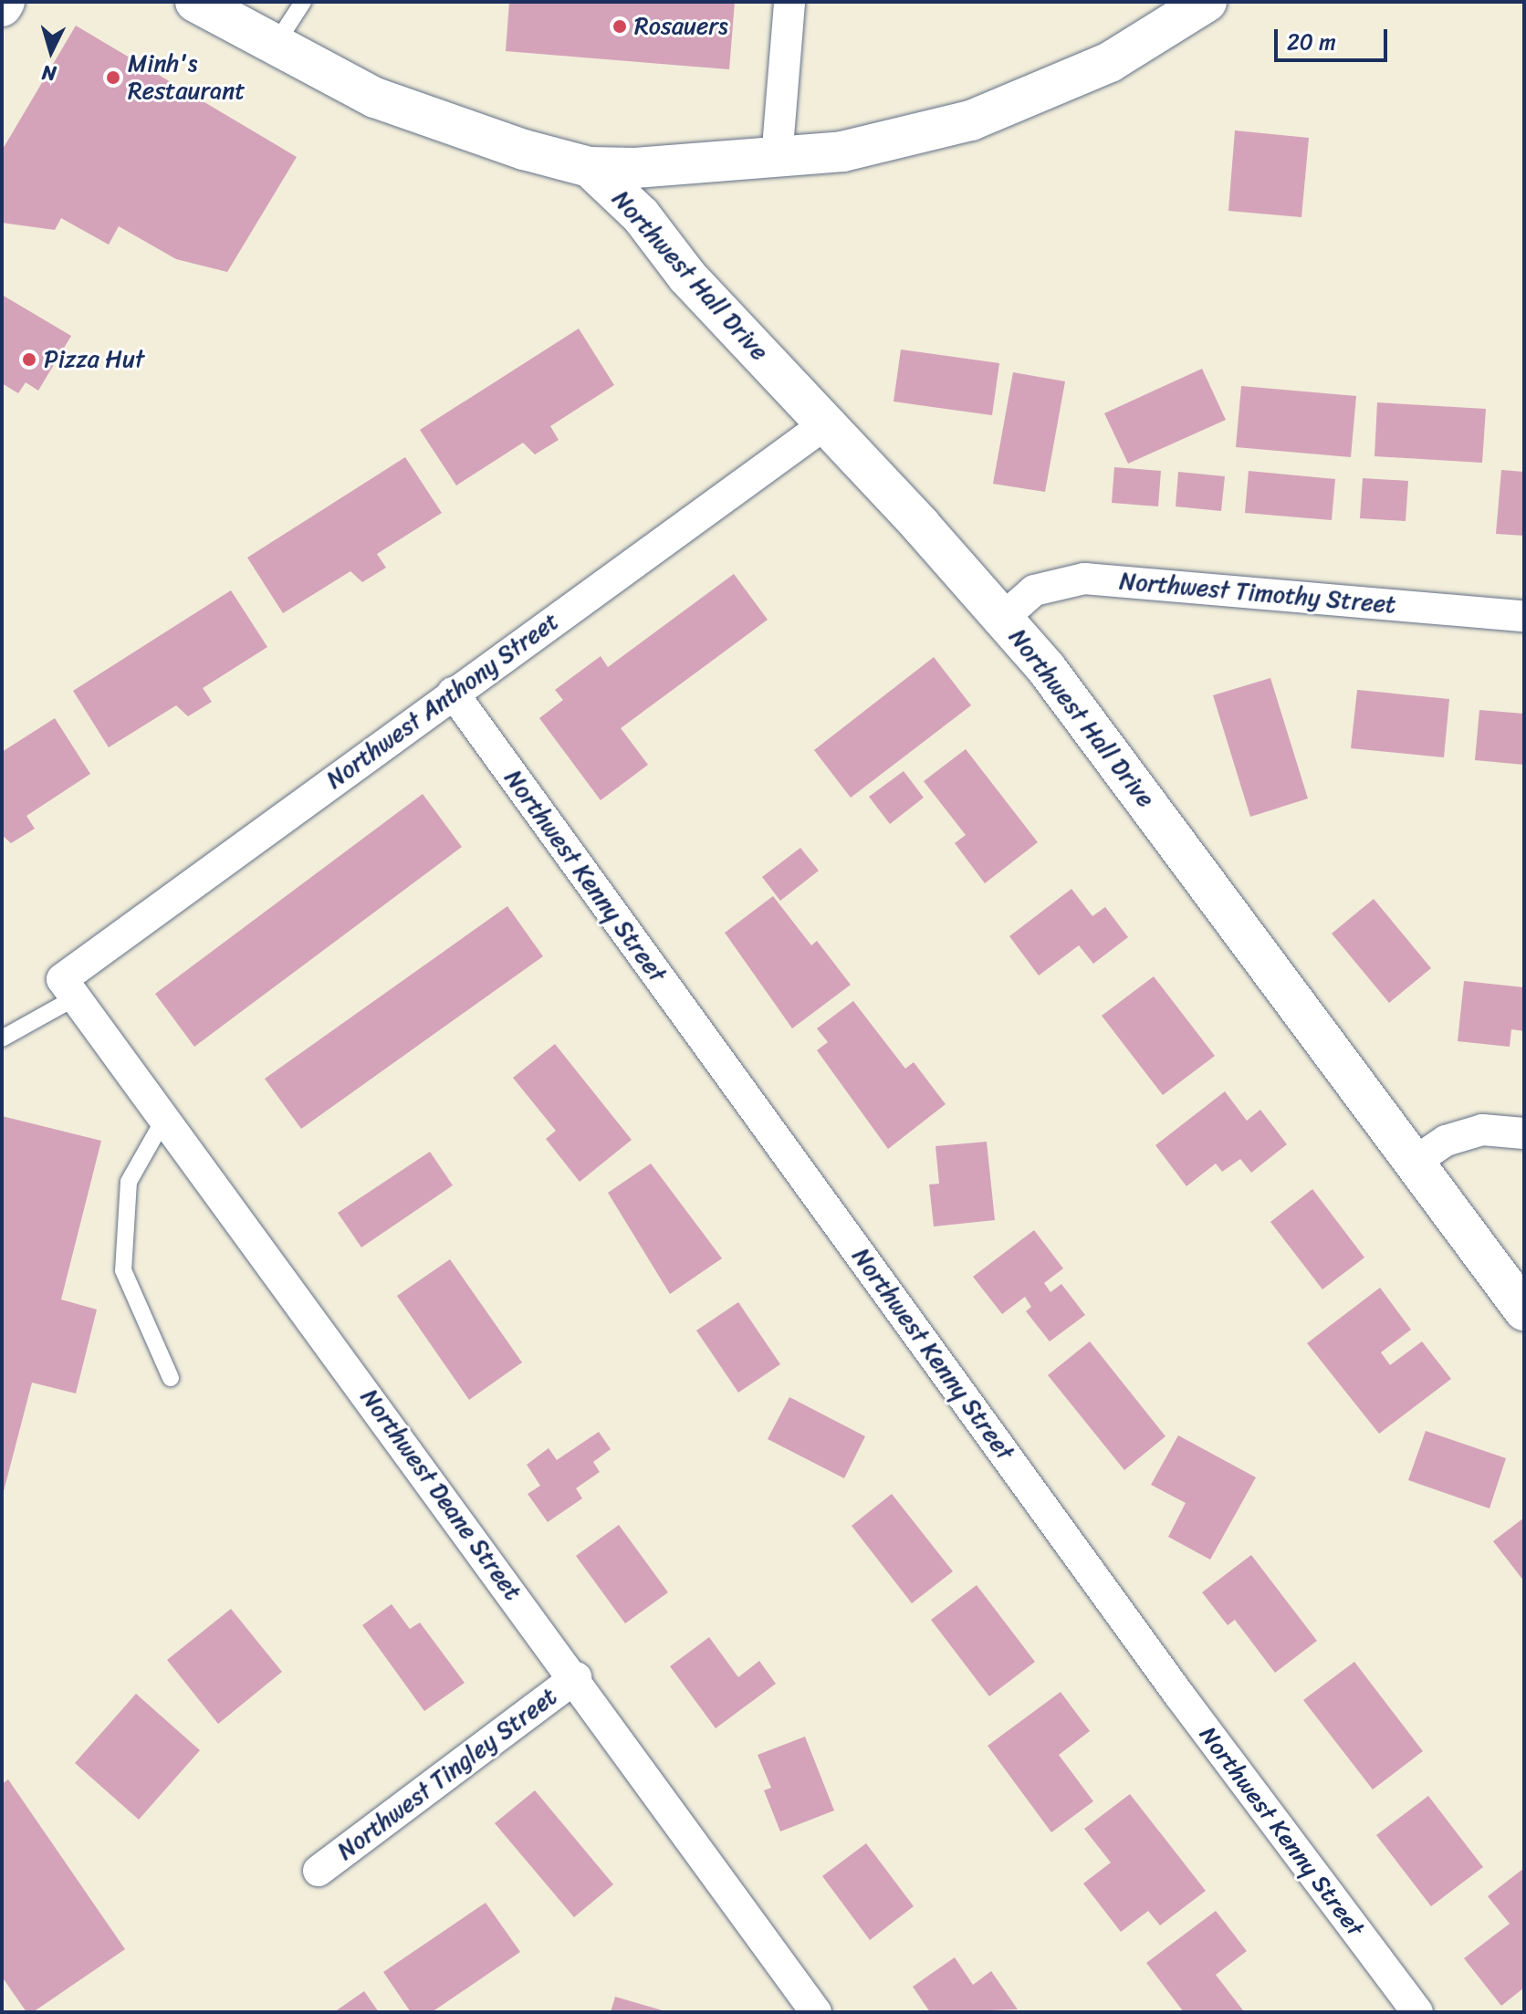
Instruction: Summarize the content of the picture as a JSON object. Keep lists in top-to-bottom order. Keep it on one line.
{"streets":{"street":["Northwest Hall Drive","Northwest Timothy Street","Northwest Anthony Street","Northwest Kenny Street","Northwest Deane Street","Northwest Tingley Street"]},"crossings":[["Northwest Hall Drive","Northwest Timothy Street"],["Northwest Hall Drive","Northwest Anthony Street"],["Northwest Anthony Street","Northwest Kenny Street"],["Northwest Anthony Street","Northwest Deane Street"],["Northwest Deane Street","Northwest Tingley Street"]],"places":["Rosauers","Minh's Restaurant","Pizza Hut"],"scale_bar":"20 m","north":"bottom"}
